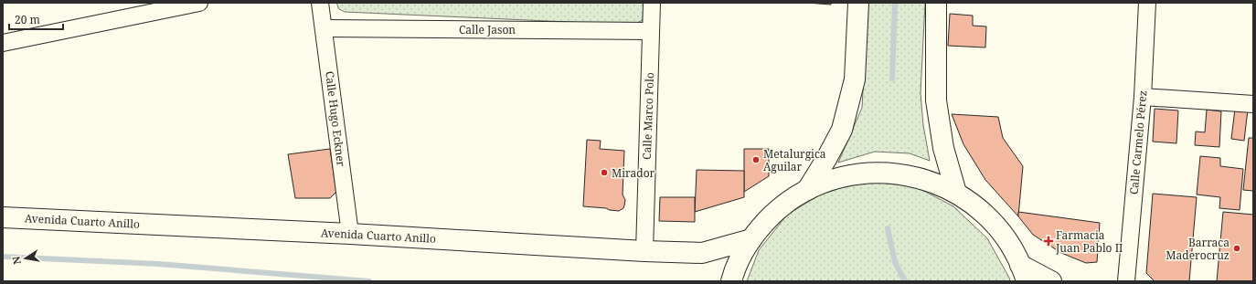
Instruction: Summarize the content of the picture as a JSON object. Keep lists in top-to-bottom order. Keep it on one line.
{"streets":{"main road":["Avenida Cuarto Anillo"],"street":["Calle Jason","Calle Marco Polo","Calle Hugo Eckner","Calle Carmelo Pérez"]},"crossings":[["Calle Jason","Calle Marco Polo"],["Calle Jason","Calle Hugo Eckner"],["Calle Marco Polo","Avenida Cuarto Anillo"],["Calle Hugo Eckner","Avenida Cuarto Anillo"]],"places":{"other":["Metalurgica Aguilar","Mirador","Barraca Maderocruz"],"health":["Farmacia Juan Pablo II"]},"scale_bar":"20 m","north":"left"}
